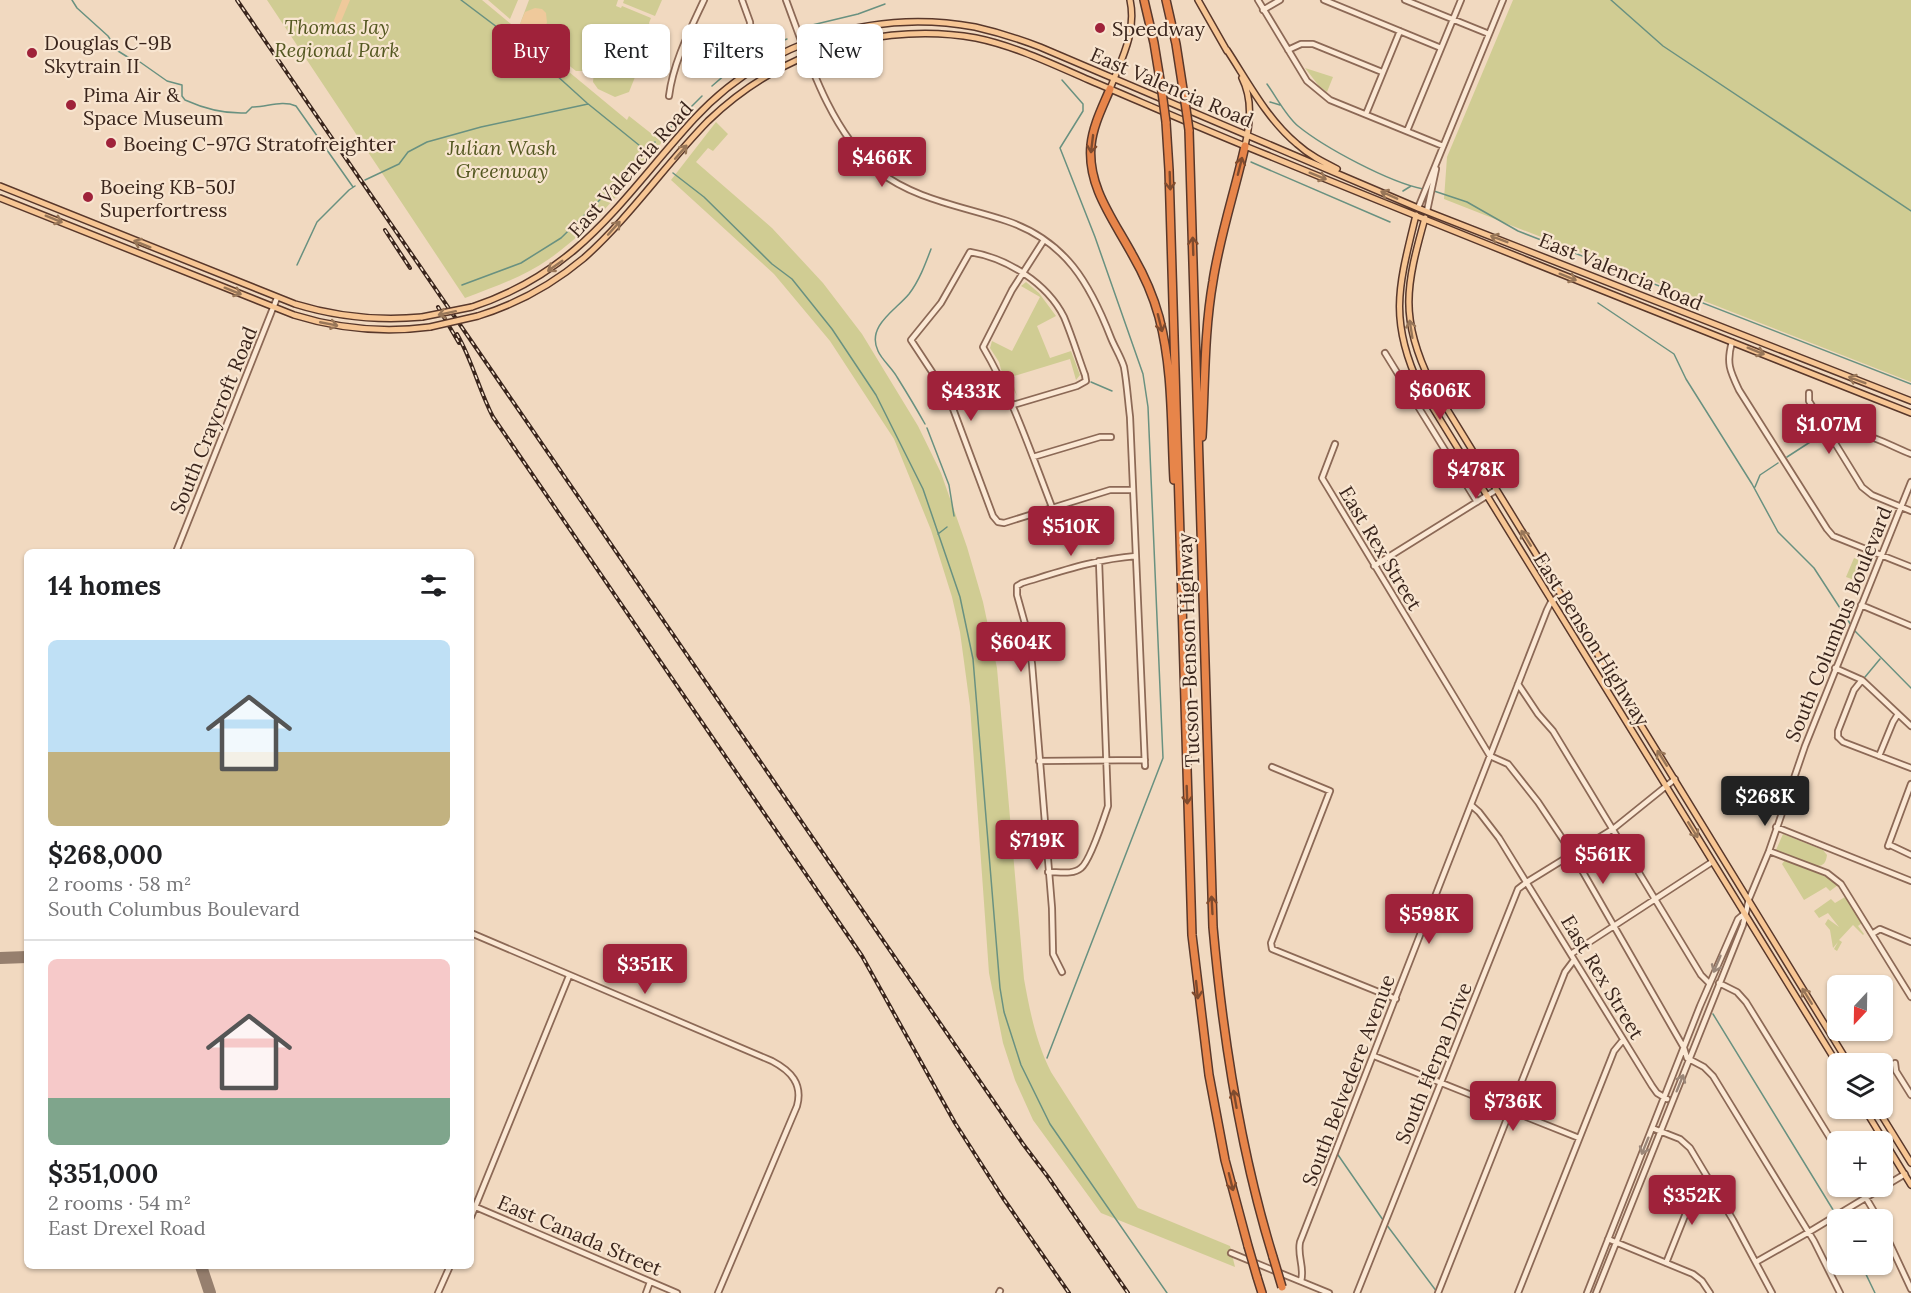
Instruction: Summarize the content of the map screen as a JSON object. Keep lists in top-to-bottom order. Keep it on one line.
{"streets":{"highway":["Tucson–Benson Highway"],"main road":["East Valencia Road","East Benson Highway"],"street":["South Craycroft Road","East Rex Street","South Columbus Boulevard","South Herpa Drive","South Belvedere Avenue","East Canada Street"]},"crossings":[["East Valencia Road","South Craycroft Road"],["East Valencia Road","East Benson Highway"],["East Rex Street","South Columbus Boulevard"],["East Rex Street","South Herpa Drive"],["East Rex Street","South Belvedere Avenue"],["South Columbus Boulevard","East Benson Highway"],["East Benson Highway","South Herpa Drive"],["East Benson Highway","South Belvedere Avenue"]],"parks":["Thomas Jay Regional Park","Julian Wash Greenway"],"places":["Speedway","Douglas C-9B Skytrain II","Pima Air & Space Museum","Boeing C-97G Stratofreighter","Boeing KB-50J Superfortress"],"north":"bottom","page":{"chip":["Buy","Rent","Filters","New"],"price":["$466K","$606K","$433K","$1.07M","$478K","$510K","$604K","$268K","$719K","$561K","$598K","$351K","$736K","$352K"],"heading":"14 homes","list":[{"name":"$268,000","note":"2 rooms · 58 m² · South Columbus Boulevard"},{"name":"$351,000","note":"2 rooms · 54 m² · East Drexel Road"}],"map_buttons":["+","−"]}}
